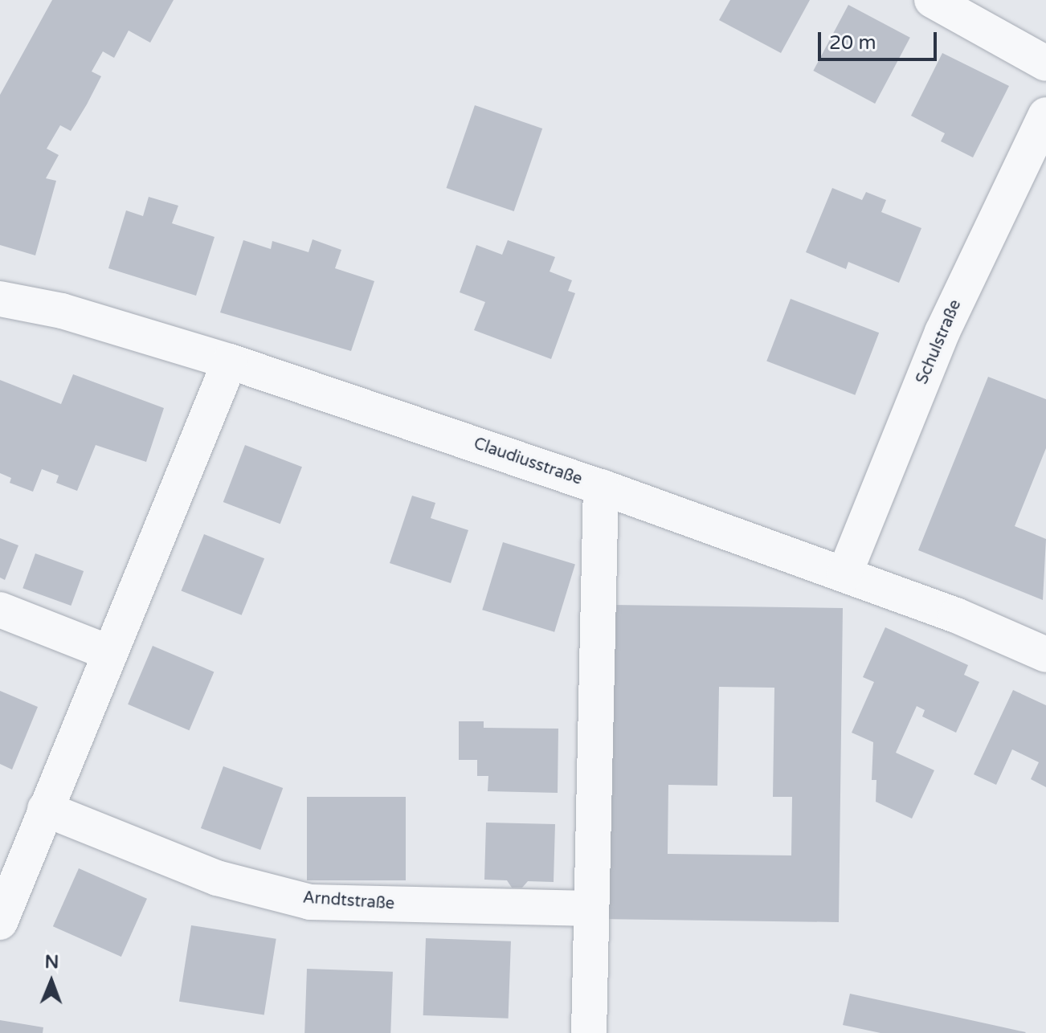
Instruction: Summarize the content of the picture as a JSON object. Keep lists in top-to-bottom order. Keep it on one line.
{"streets":{"street":["Schulstraße","Claudiusstraße","Arndtstraße"]},"crossings":[["Schulstraße","Claudiusstraße"]],"scale_bar":"20 m","north":"top"}
